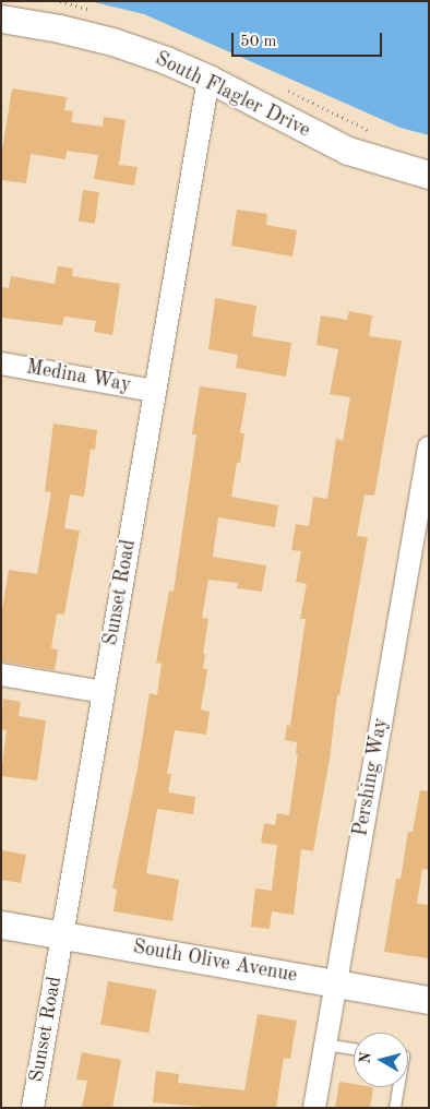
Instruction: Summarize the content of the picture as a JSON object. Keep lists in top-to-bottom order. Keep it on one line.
{"streets":{"street":["South Flagler Drive","Medina Way","Sunset Road","Pershing Way","South Olive Avenue"]},"crossings":[["South Flagler Drive","Sunset Road"],["Medina Way","Sunset Road"],["Sunset Road","South Olive Avenue"],["Pershing Way","South Olive Avenue"]],"scale_bar":"50 m","north":"left"}
